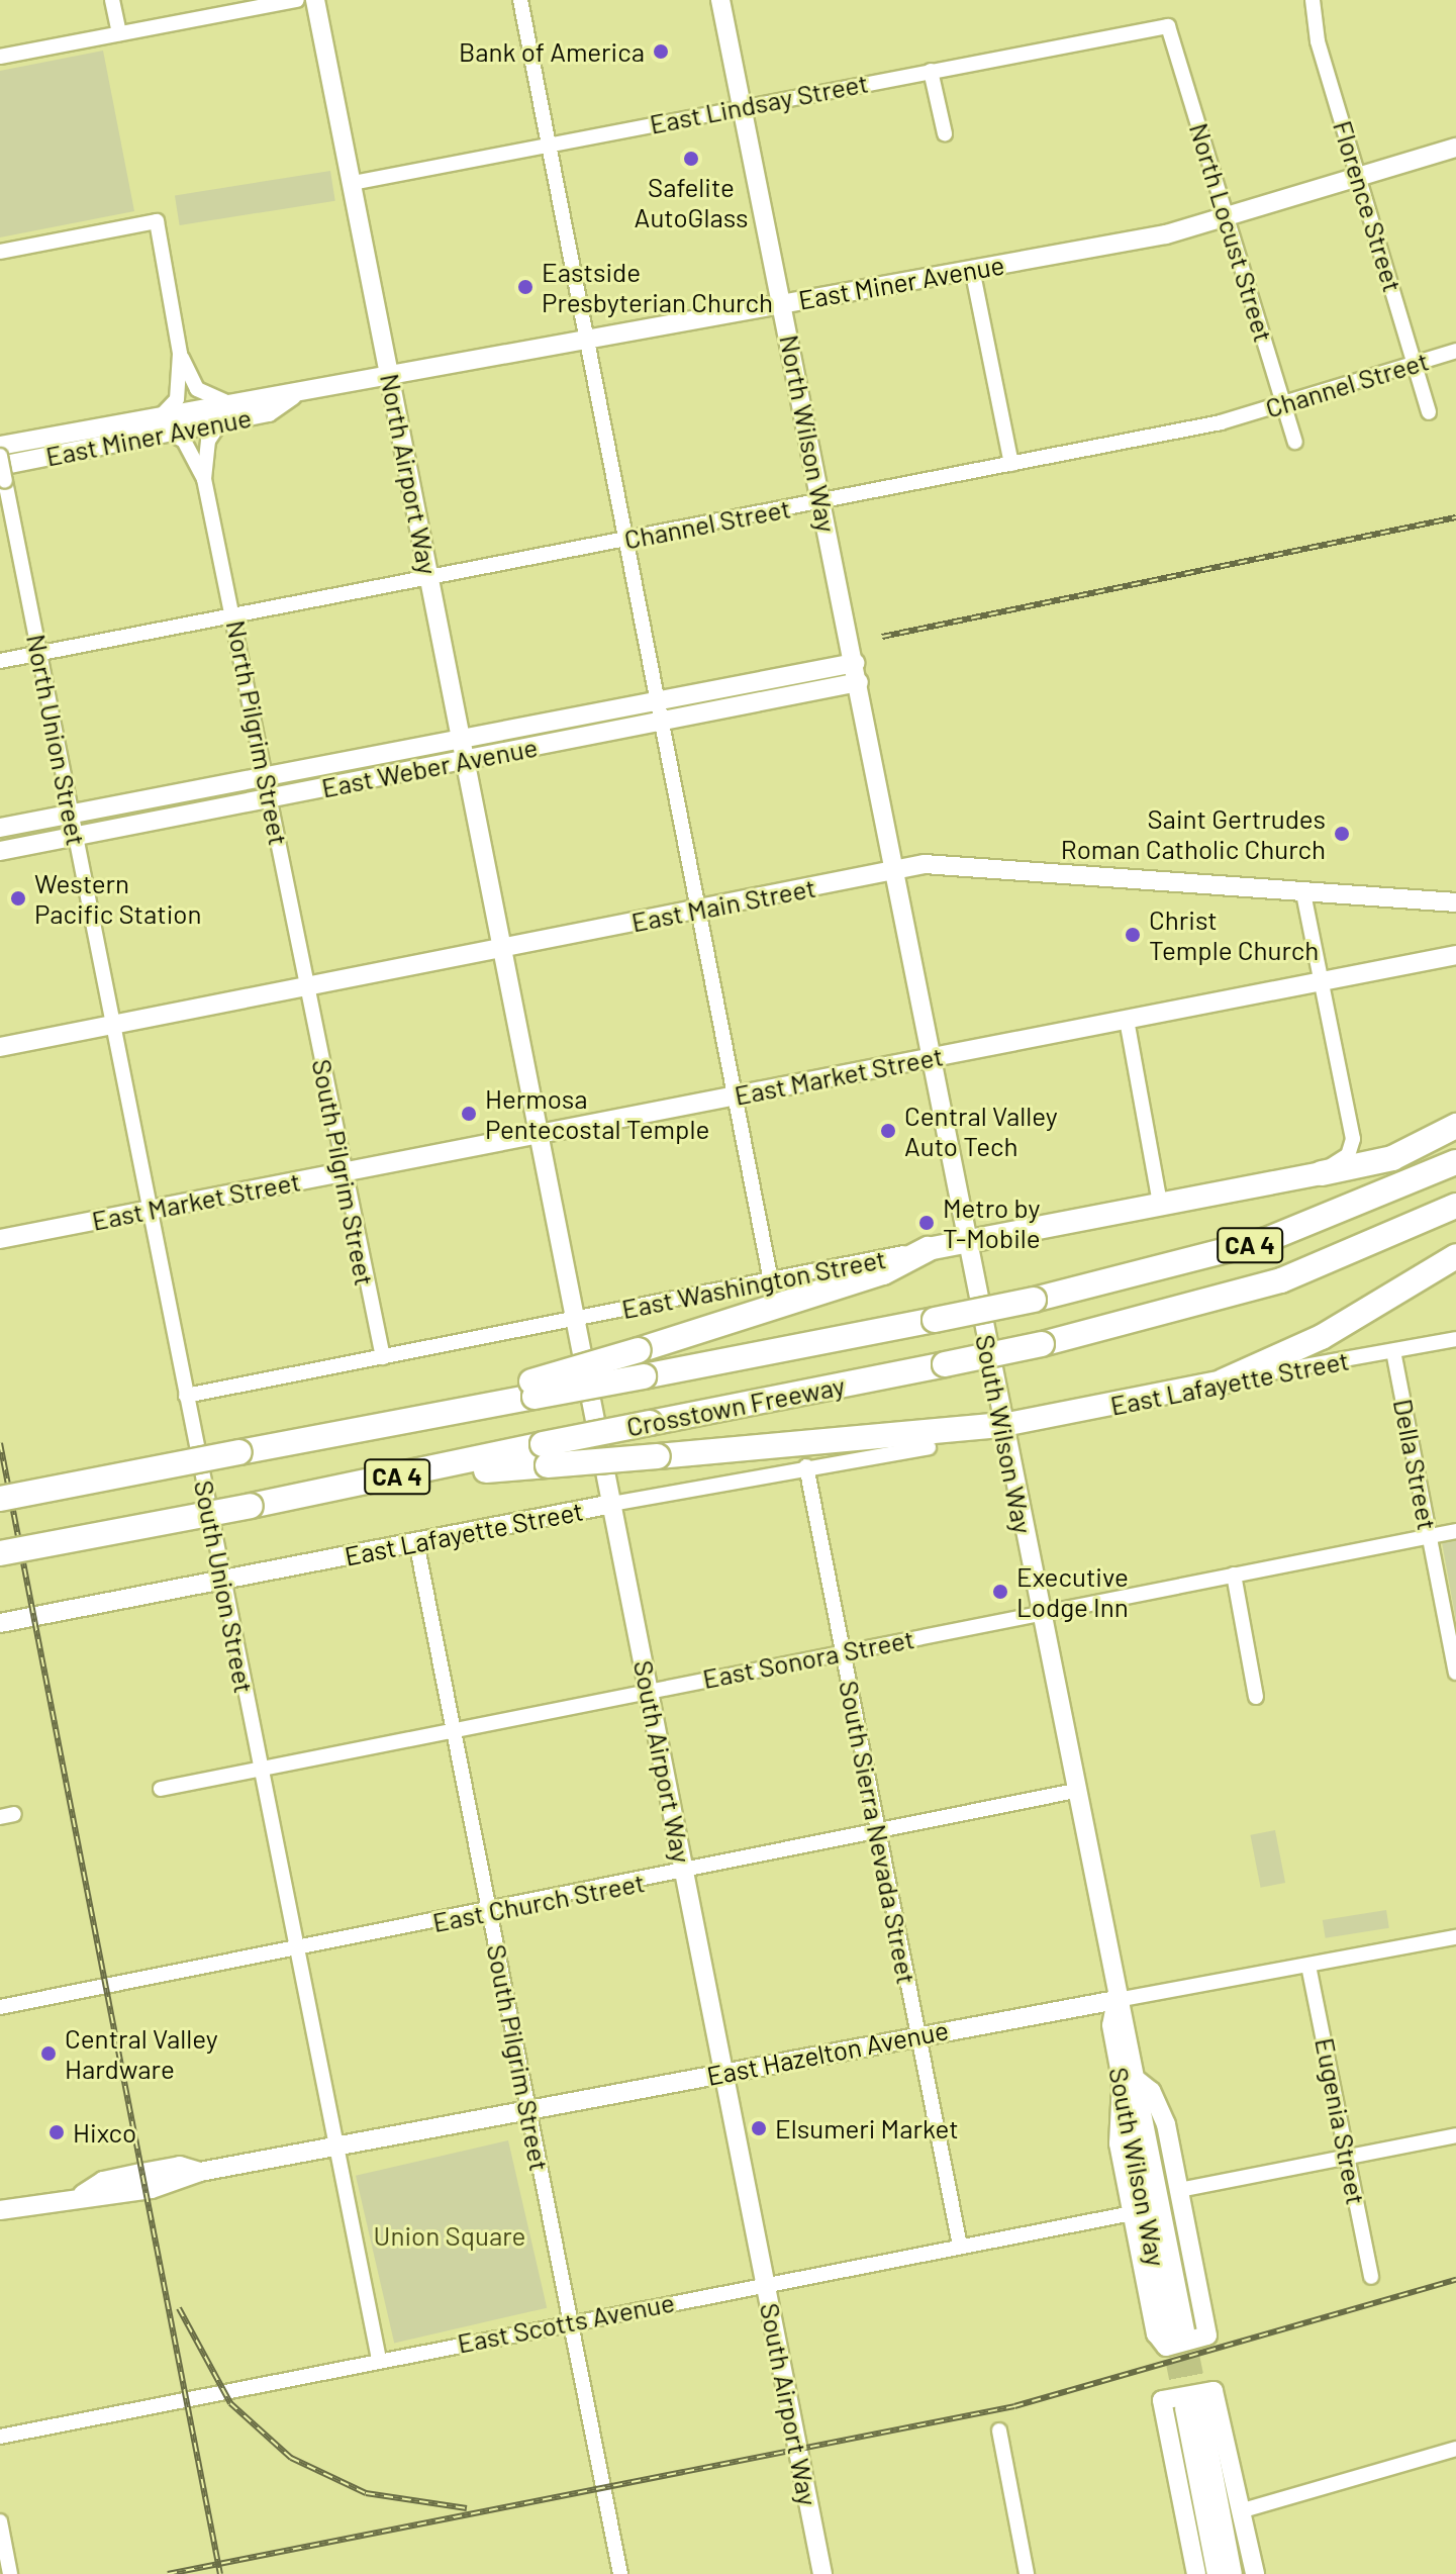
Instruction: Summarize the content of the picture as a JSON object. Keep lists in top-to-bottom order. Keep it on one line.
{"streets":{"highway":["CA 4","Crosstown Freeway"],"main road":["East Miner Avenue","North Wilson Way","North Airport Way","East Weber Avenue","East Main Street","East Market Street","East Washington Street","East Lafayette Street","South Wilson Way","South Airport Way","East Hazelton Avenue"],"street":["East Lindsay Street","Florence Street","North Locust Street","Channel Street","North Pilgrim Street","North Union Street","South Pilgrim Street","Della Street","South Union Street","East Sonora Street","South Sierra Nevada Street","East Church Street","Eugenia Street","East Scotts Avenue"]},"crossings":[["East Lindsay Street","North Locust Street"],["East Lindsay Street","North Wilson Way"],["East Lindsay Street","North Airport Way"],["Florence Street","East Miner Avenue"],["Florence Street","Channel Street"],["North Locust Street","East Miner Avenue"],["North Locust Street","Channel Street"],["East Miner Avenue","North Wilson Way"],["East Miner Avenue","North Airport Way"],["East Miner Avenue","North Pilgrim Street"],["East Miner Avenue","North Union Street"],["Channel Street","North Wilson Way"],["Channel Street","North Airport Way"],["Channel Street","North Pilgrim Street"],["Channel Street","North Union Street"],["North Wilson Way","East Weber Avenue"],["North Wilson Way","East Main Street"],["North Wilson Way","South Wilson Way"],["North Airport Way","East Weber Avenue"],["North Airport Way","East Main Street"],["North Airport Way","South Airport Way"],["North Pilgrim Street","East Weber Avenue"],["North Pilgrim Street","East Main Street"],["North Pilgrim Street","South Pilgrim Street"],["North Union Street","East Weber Avenue"],["North Union Street","East Main Street"],["North Union Street","South Union Street"],["East Main Street","South Pilgrim Street"],["East Main Street","South Wilson Way"],["East Main Street","South Union Street"],["East Main Street","South Airport Way"],["East Market Street","South Pilgrim Street"],["East Market Street","South Wilson Way"],["East Market Street","South Union Street"],["East Market Street","South Airport Way"],["South Pilgrim Street","East Washington Street"],["South Pilgrim Street","East Lafayette Street"],["South Pilgrim Street","East Sonora Street"],["South Pilgrim Street","East Church Street"],["South Pilgrim Street","East Hazelton Avenue"],["South Pilgrim Street","East Scotts Avenue"],["CA 4","Crosstown Freeway"],["East Washington Street","South Wilson Way"],["East Washington Street","South Union Street"],["East Washington Street","South Airport Way"],["East Lafayette Street","South Wilson Way"],["East Lafayette Street","Della Street"],["East Lafayette Street","South Union Street"],["East Lafayette Street","South Airport Way"],["East Lafayette Street","South Sierra Nevada Street"],["South Wilson Way","East Sonora Street"],["South Wilson Way","East Church Street"],["South Wilson Way","East Hazelton Avenue"],["Della Street","East Sonora Street"],["South Union Street","East Sonora Street"],["South Union Street","East Church Street"],["South Union Street","East Hazelton Avenue"],["South Union Street","East Scotts Avenue"],["East Sonora Street","South Airport Way"],["East Sonora Street","South Sierra Nevada Street"],["South Airport Way","East Church Street"],["South Airport Way","East Hazelton Avenue"],["South Airport Way","East Scotts Avenue"],["South Sierra Nevada Street","East Church Street"],["South Sierra Nevada Street","East Hazelton Avenue"],["South Sierra Nevada Street","East Scotts Avenue"],["East Hazelton Avenue","Eugenia Street"]],"parks":["Union Square"],"places":["Bank of America","Safelite AutoGlass","Eastside Presbyterian Church","Saint Gertrudes Roman Catholic Church","Western Pacific Station","Christ Temple Church","Hermosa Pentecostal Temple","Central Valley Auto Tech","Metro by T-Mobile","Executive Lodge Inn","Central Valley Hardware","Elsumeri Market","Hixco"]}
